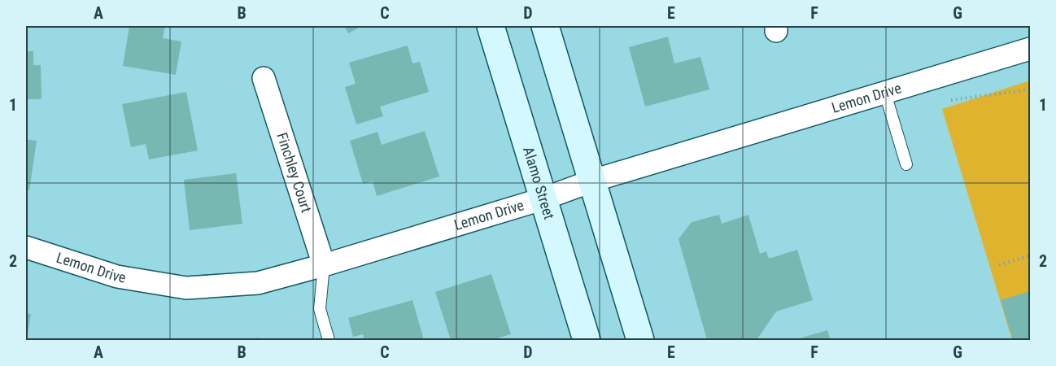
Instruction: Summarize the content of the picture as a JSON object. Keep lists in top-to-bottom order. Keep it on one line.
{"streets":{"main road":["Alamo Street"],"street":["Lemon Drive","Finchley Court"]},"crossings":[["Lemon Drive","Finchley Court"],["Lemon Drive","Alamo Street"]],"grid":{"columns":["A","B","C","D","E","F","G"],"rows":["1","2"]}}
